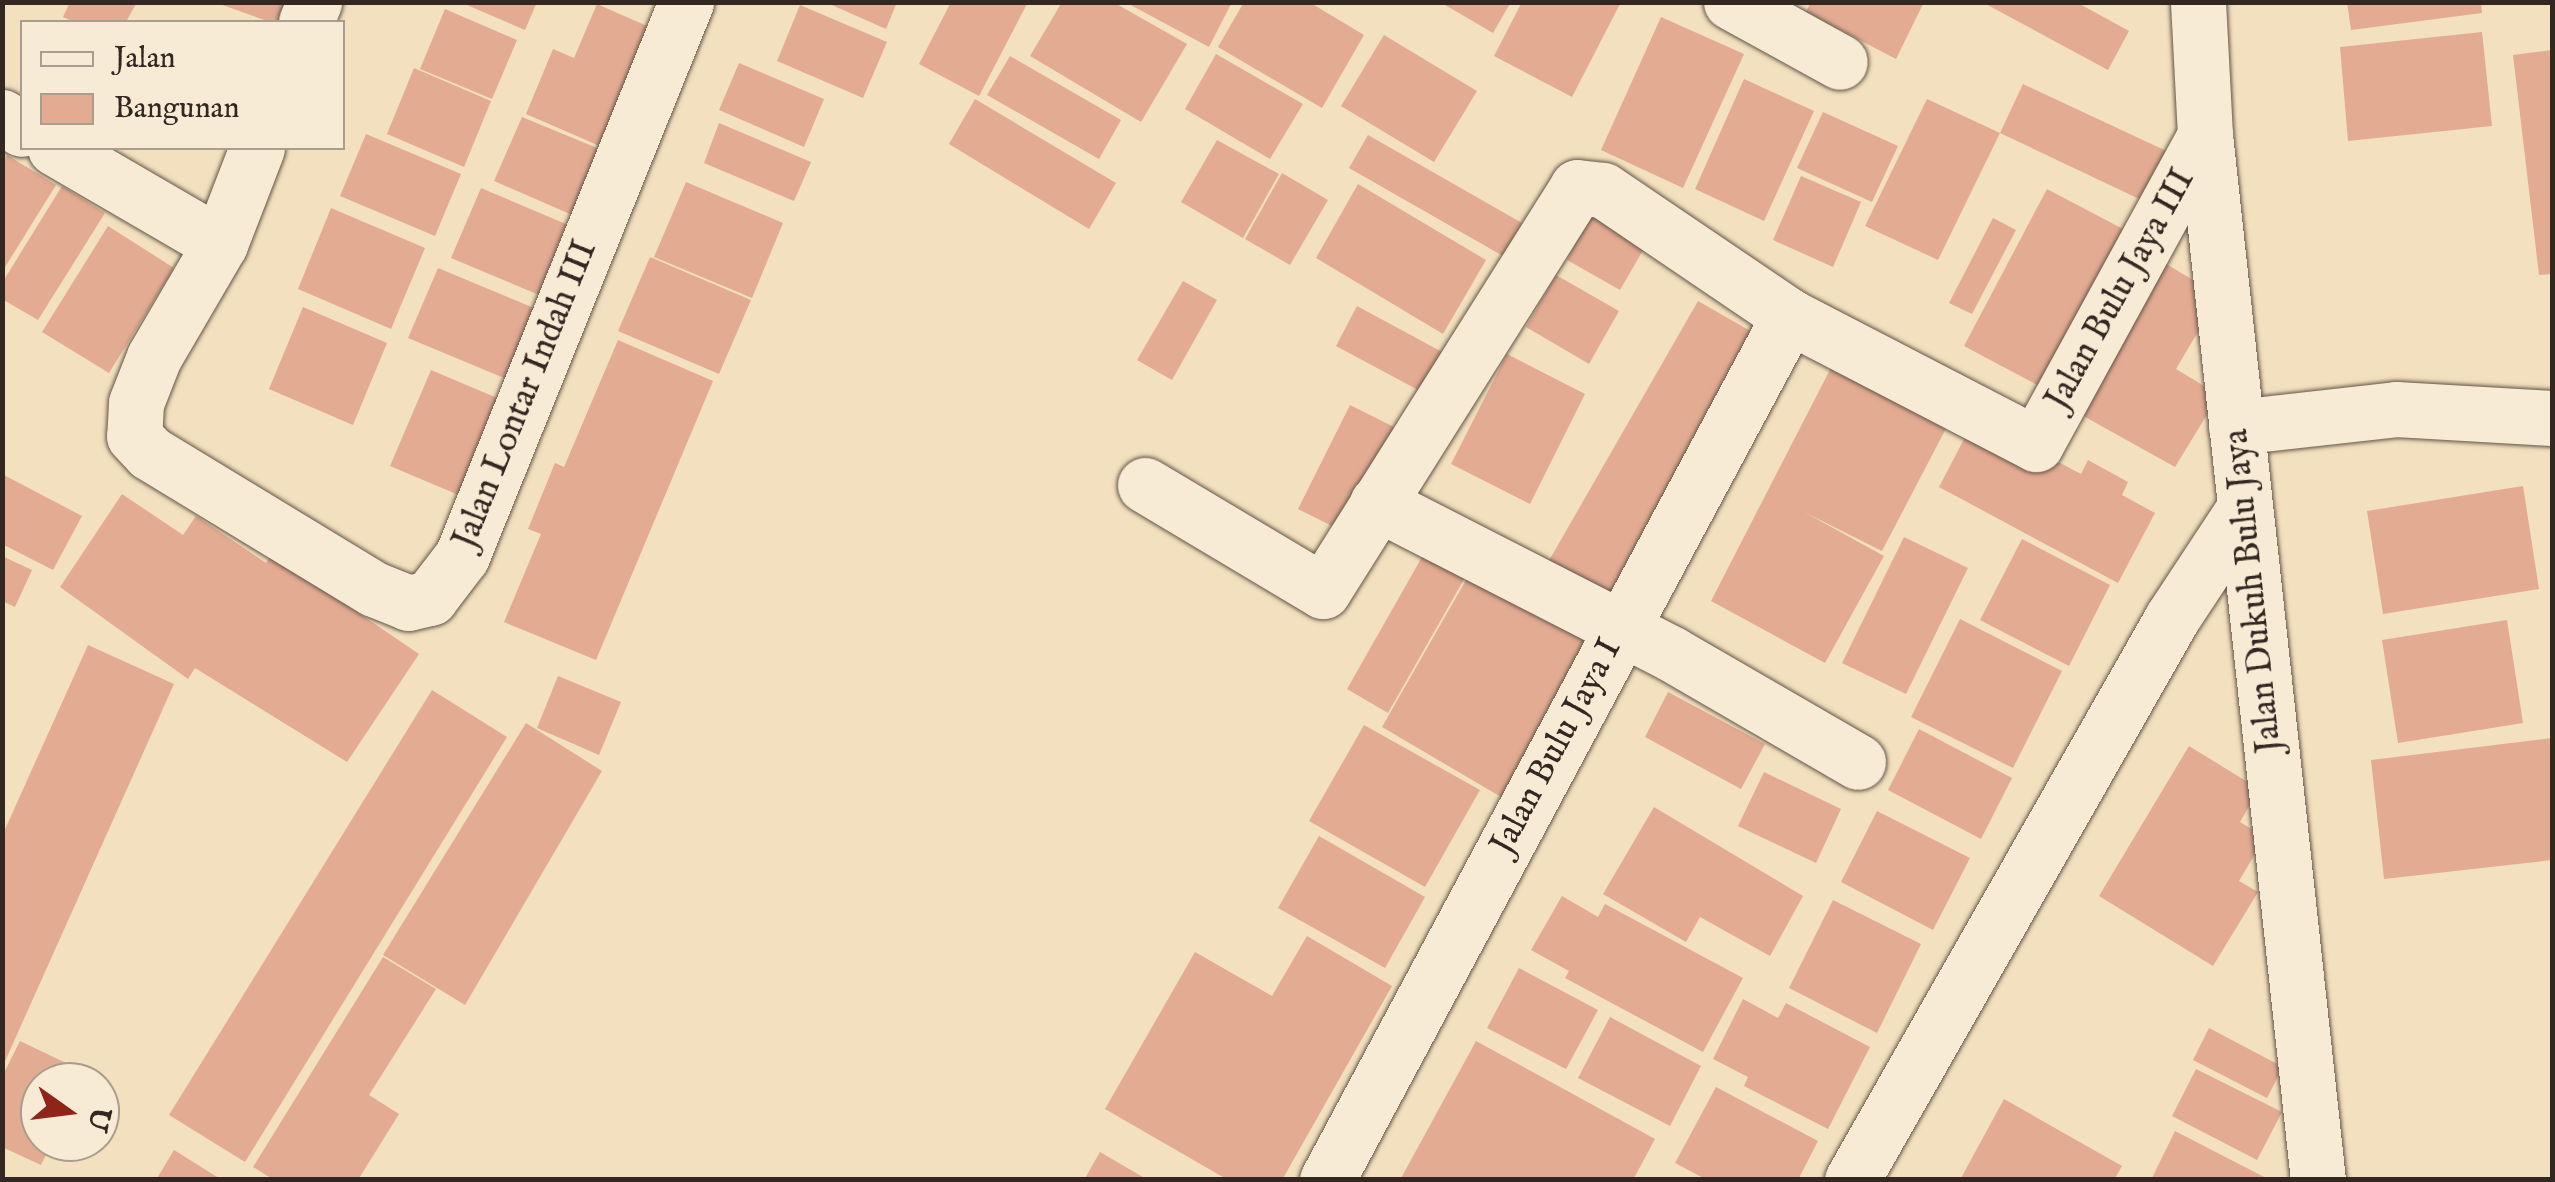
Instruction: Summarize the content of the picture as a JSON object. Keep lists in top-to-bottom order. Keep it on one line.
{"streets":{"street":["Jalan Bulu Jaya III","Jalan Lontar Indah III","Jalan Dukuh Bulu Jaya","Jalan Bulu Jaya I"]},"crossings":[["Jalan Bulu Jaya III","Jalan Dukuh Bulu Jaya"],["Jalan Bulu Jaya III","Jalan Bulu Jaya I"]],"legend":["Jalan","Bangunan"],"north":"right"}
